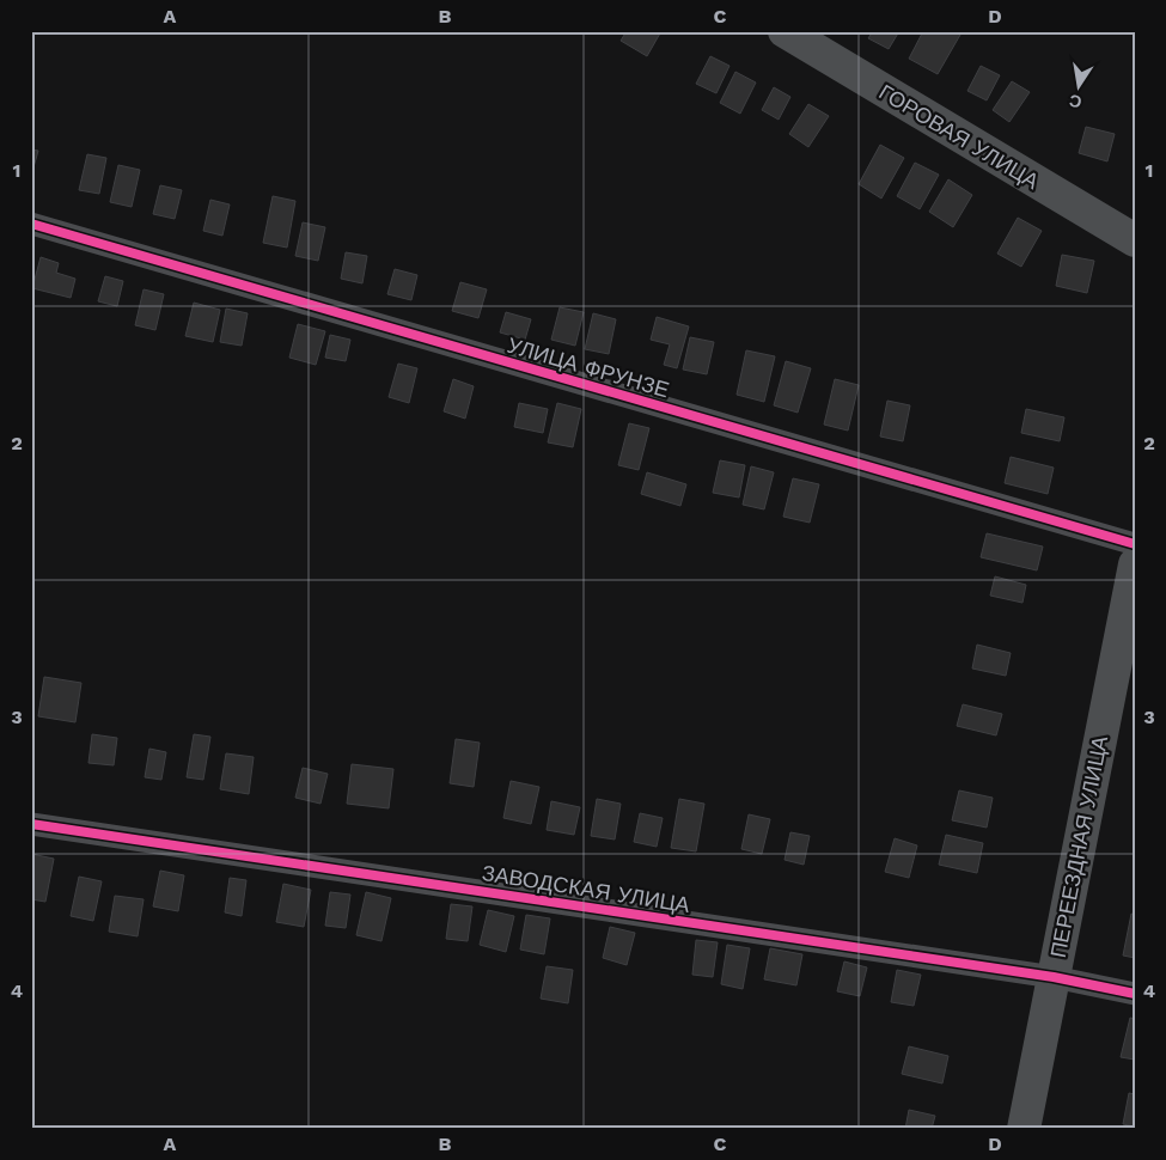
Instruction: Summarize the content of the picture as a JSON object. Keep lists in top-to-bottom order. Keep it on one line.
{"streets":{"main road":["ГОРОВАЯ УЛИЦА","ПЕРЕЕЗДНАЯ УЛИЦА"],"street":["УЛИЦА ФРУНЗЕ","ЗАВОДСКАЯ УЛИЦА"]},"crossings":[["ПЕРЕЕЗДНАЯ УЛИЦА","ЗАВОДСКАЯ УЛИЦА"]],"north":"bottom","grid":{"columns":["A","B","C","D"],"rows":["1","2","3","4"]}}
